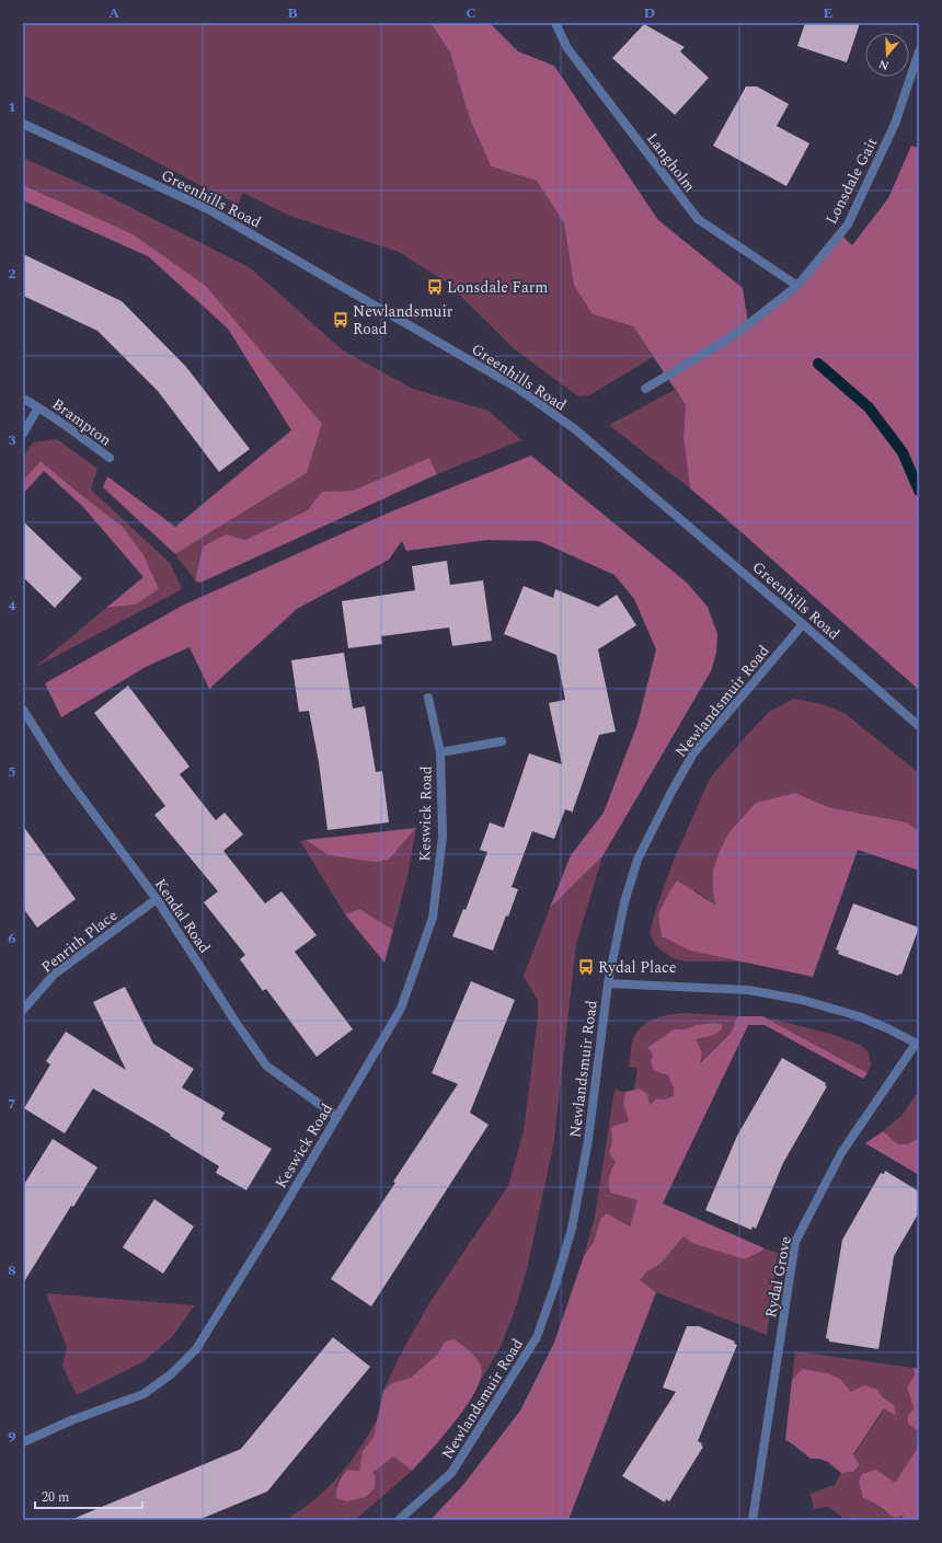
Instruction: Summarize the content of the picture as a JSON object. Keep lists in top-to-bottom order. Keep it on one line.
{"streets":{"street":["Langholm","Lonsdale Gait","Greenhills Road","Brampton","Newlandsmuir Road","Keswick Road","Kendal Road","Penrith Place","Rydal Grove"]},"crossings":[["Langholm","Lonsdale Gait"],["Greenhills Road","Newlandsmuir Road"],["Keswick Road","Kendal Road"],["Kendal Road","Penrith Place"]],"places":{"bus stop":["Lonsdale Farm","Newlandsmuir Road","Rydal Place"]},"scale_bar":"20 m","north":"bottom","grid":{"columns":["A","B","C","D","E"],"rows":["1","2","3","4","5","6","7","8","9"]}}
